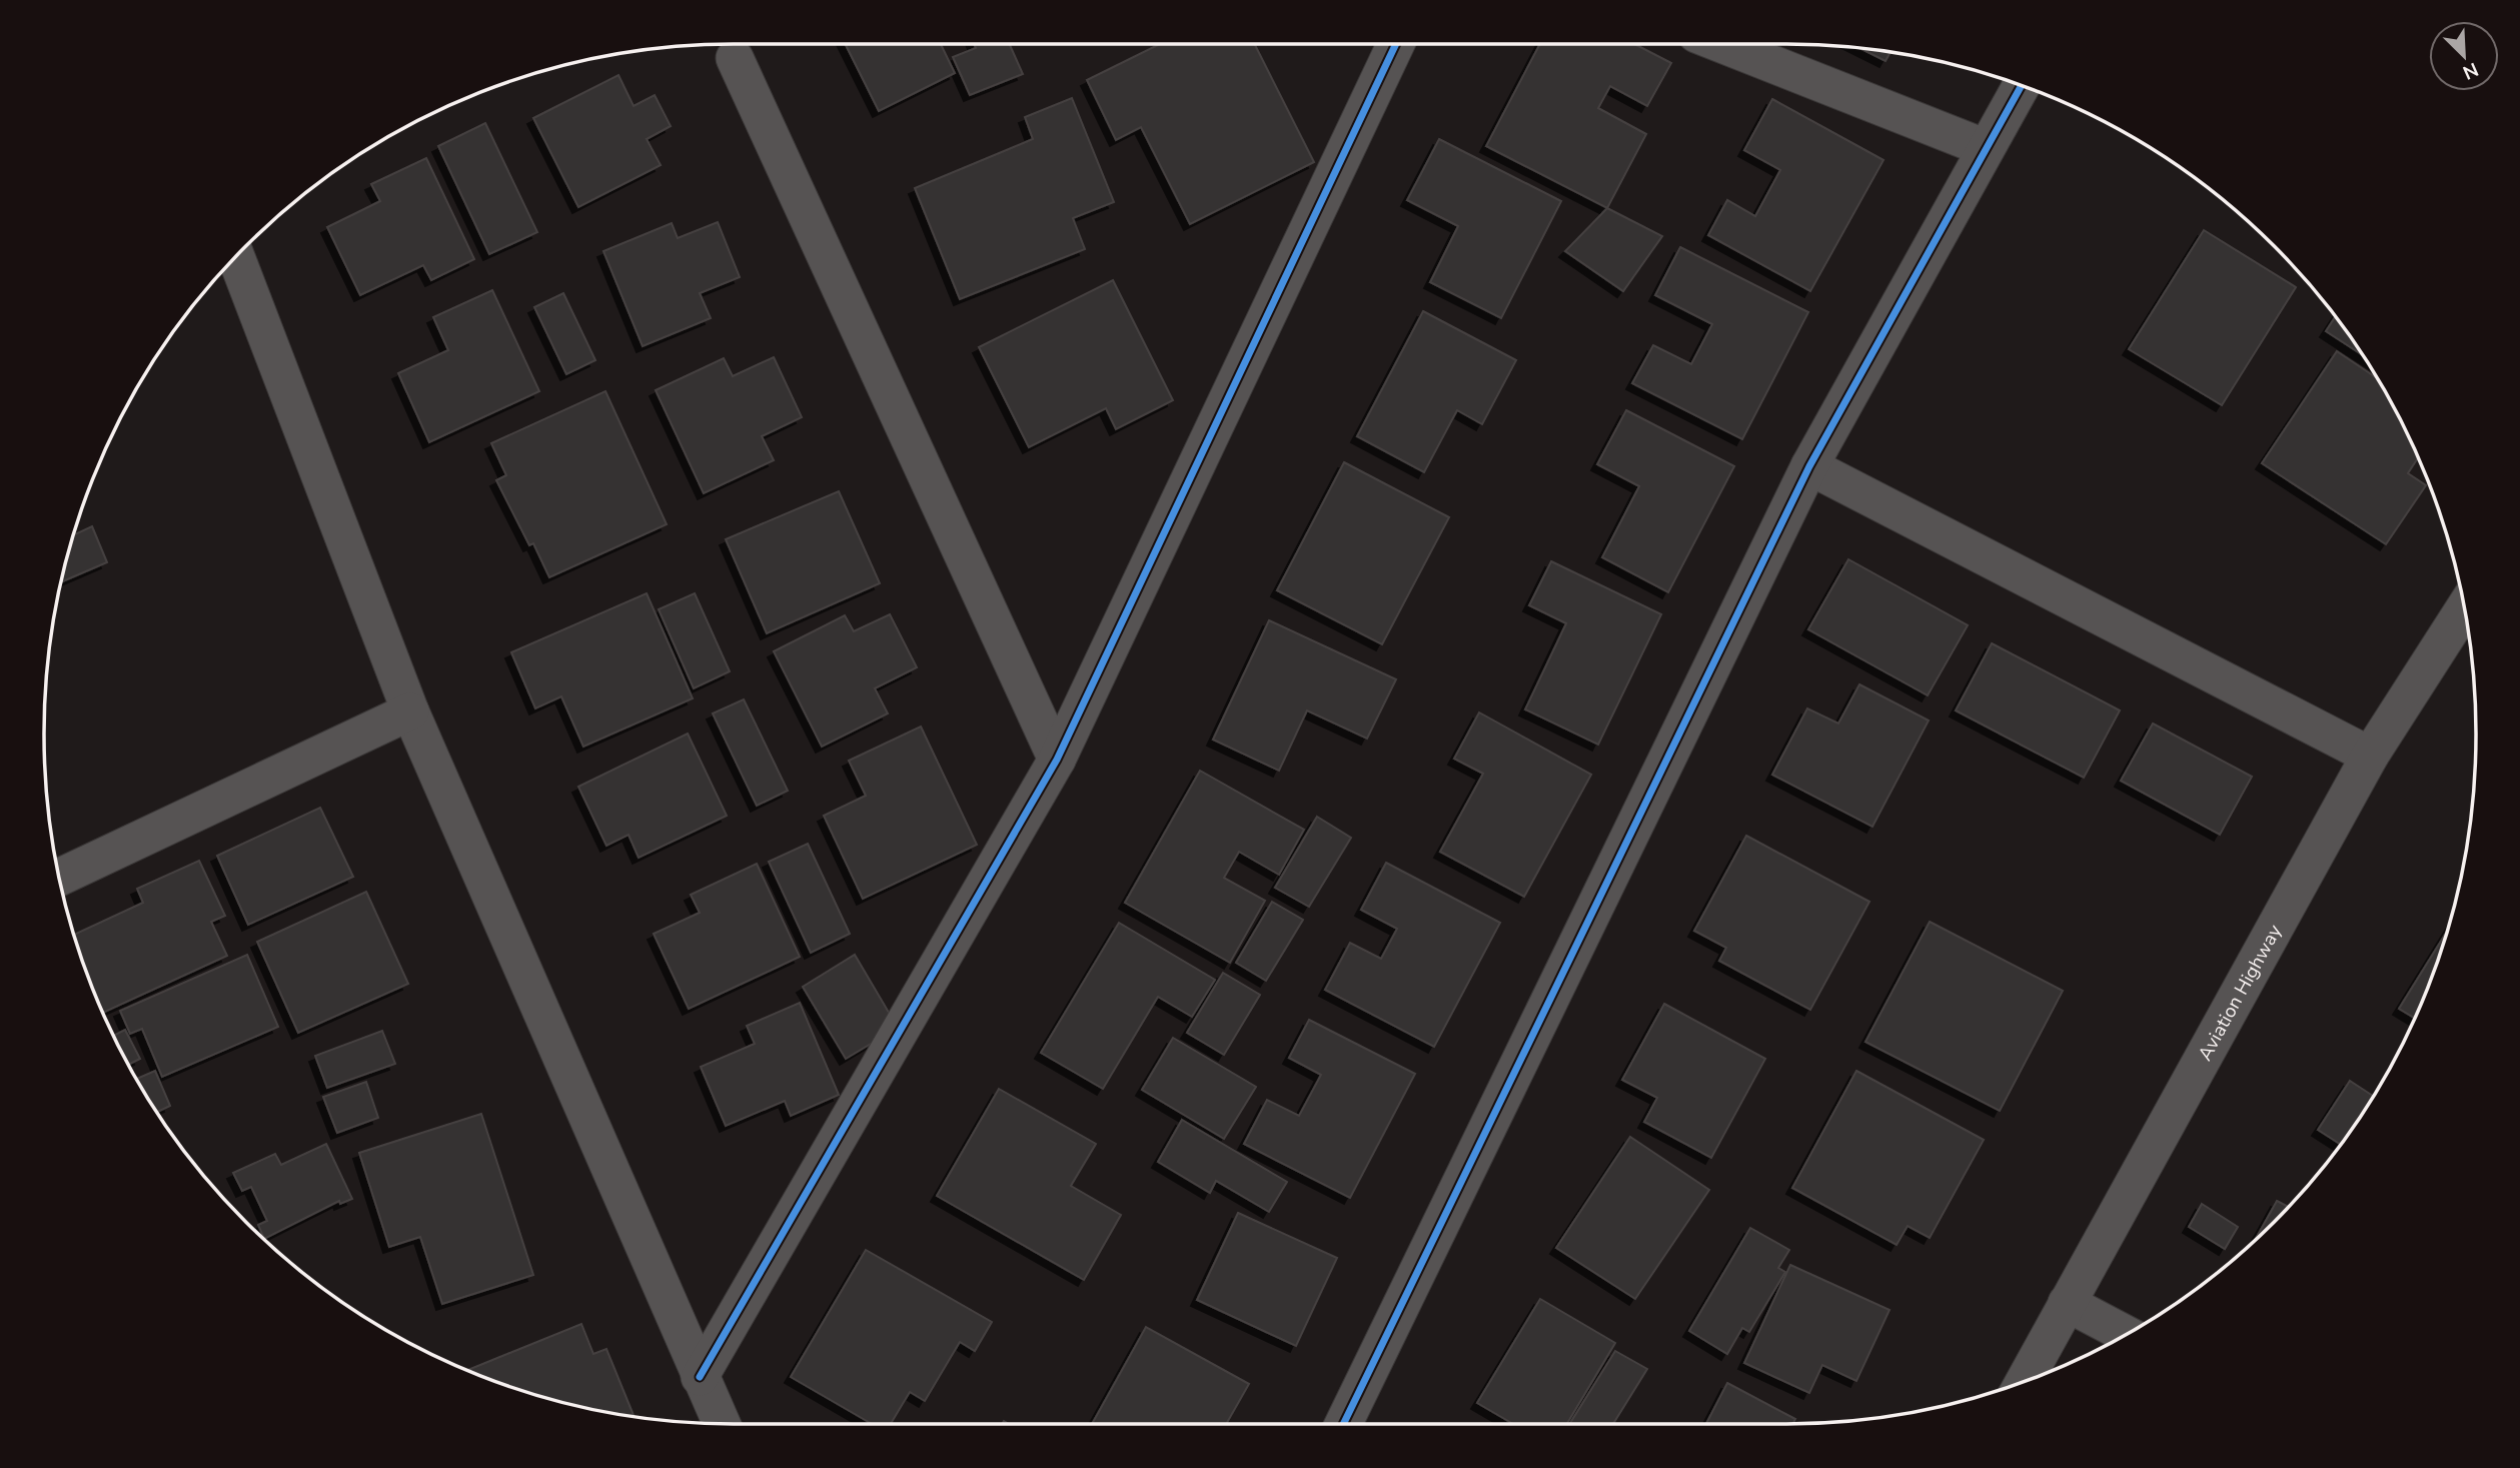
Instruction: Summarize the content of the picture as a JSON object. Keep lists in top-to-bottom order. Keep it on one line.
{"streets":{"street":["Aviation Highway"]},"north":"bottom right"}
